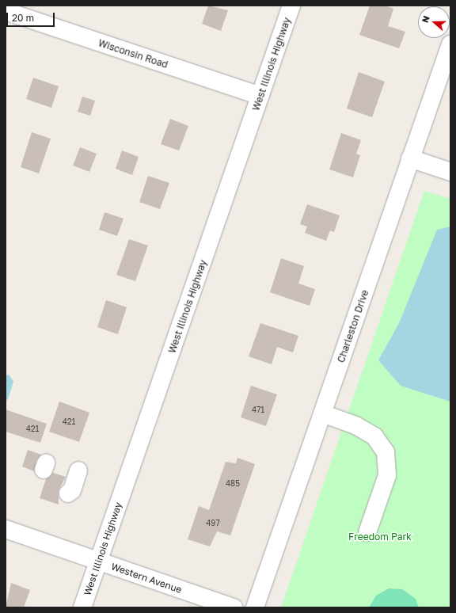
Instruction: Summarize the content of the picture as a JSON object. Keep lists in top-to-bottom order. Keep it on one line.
{"streets":{"street":["Wisconsin Road","West Illinois Highway","Charleston Drive","Western Avenue"]},"crossings":[["Wisconsin Road","West Illinois Highway"],["West Illinois Highway","Western Avenue"]],"parks":["Freedom Park"],"house_numbers":["471","421","421","485","497"],"scale_bar":"20 m","north":"left"}
